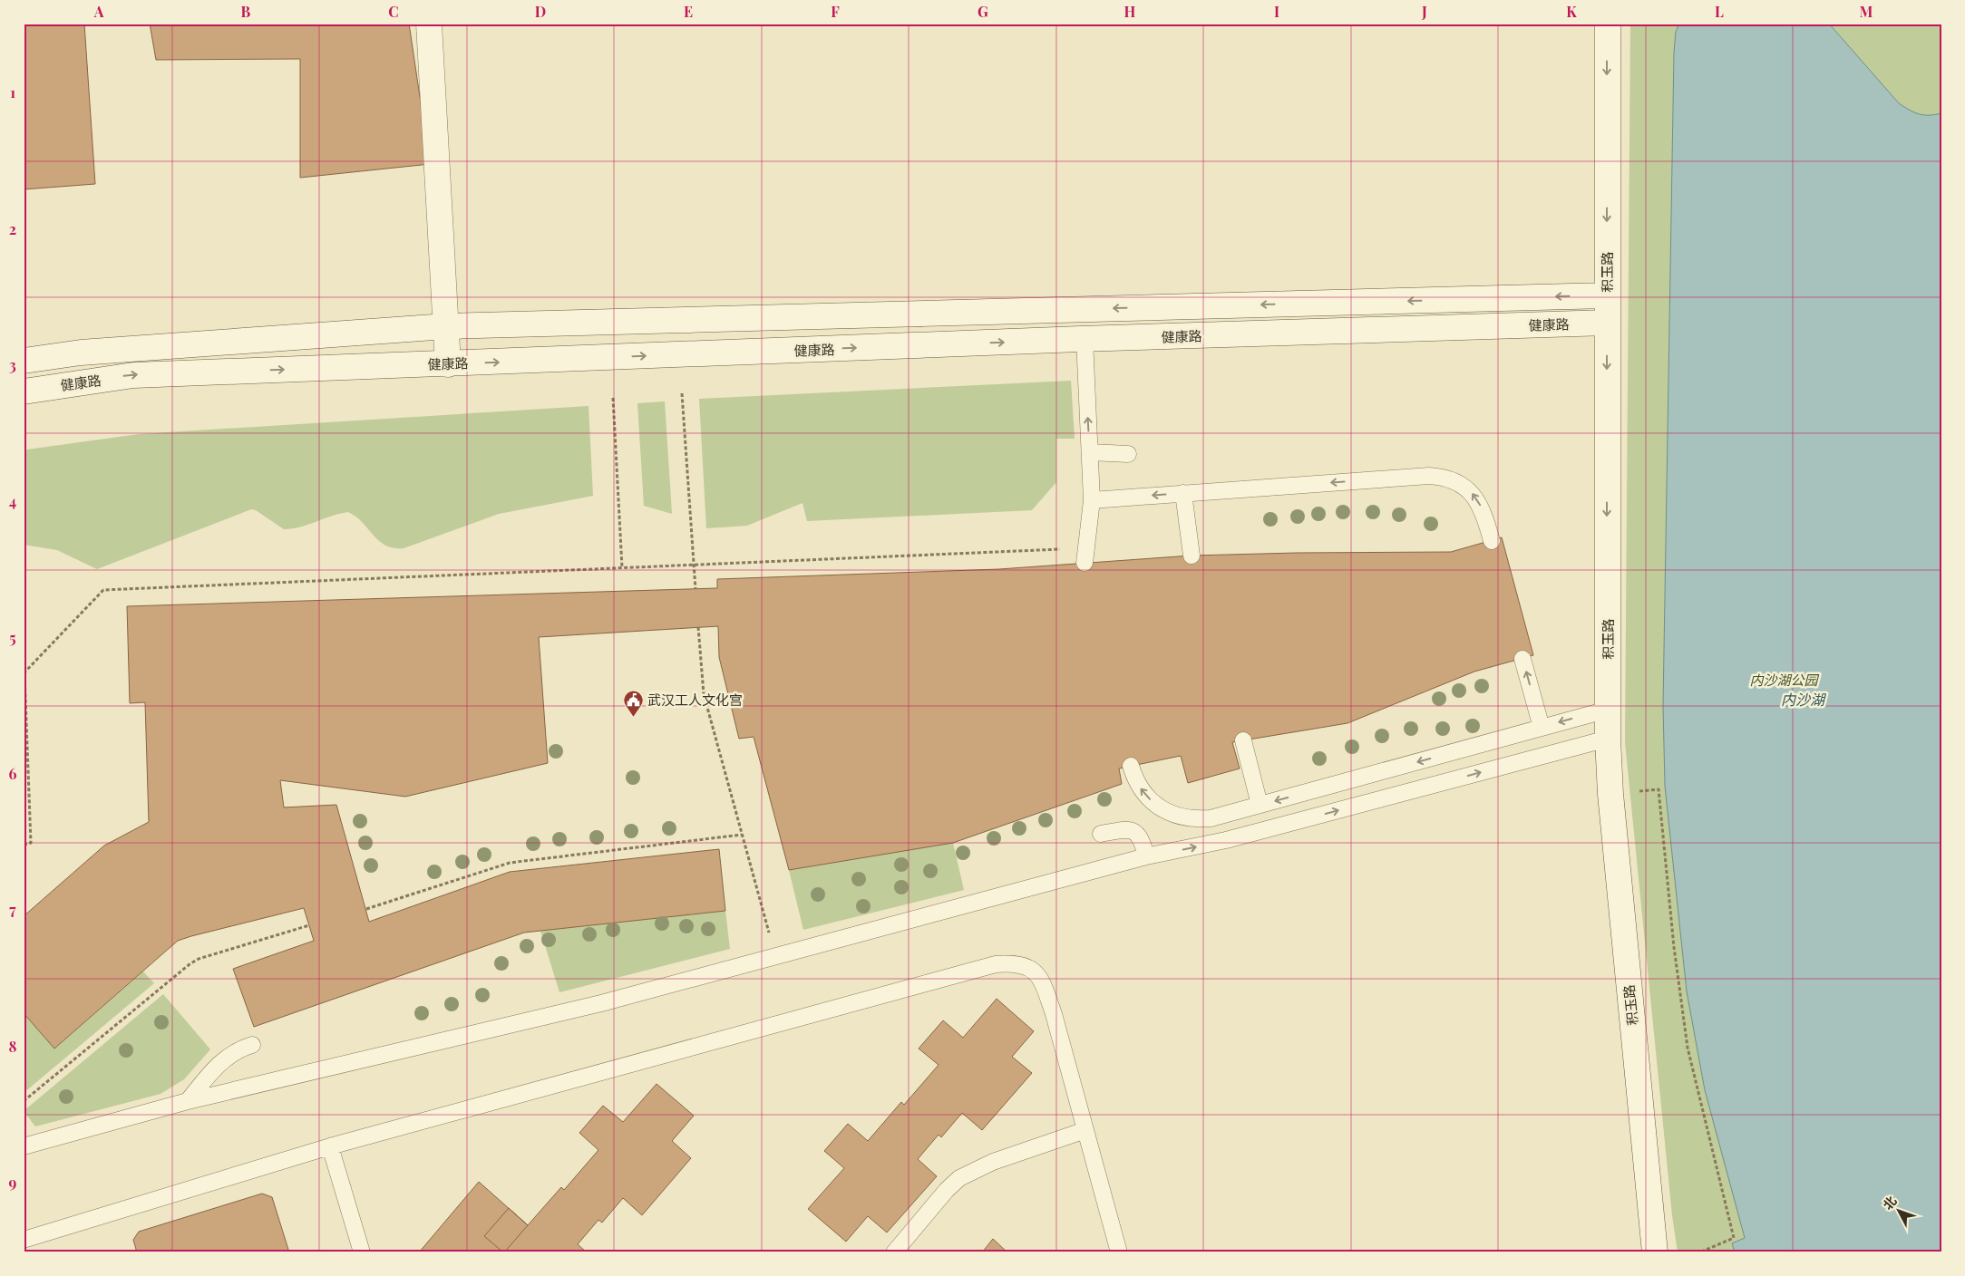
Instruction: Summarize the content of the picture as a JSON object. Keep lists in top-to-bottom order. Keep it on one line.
{"streets":{"street":["积玉路","健康路"]},"crossings":[["积玉路","健康路"]],"one_way":["积玉路"],"water":["内沙湖"],"parks":["内沙湖公园"],"places":{"public building":["武汉工人文化宫"]},"north":"top left","grid":{"columns":["A","B","C","D","E","F","G","H","I","J","K","L","M"],"rows":["1","2","3","4","5","6","7","8","9"]}}
